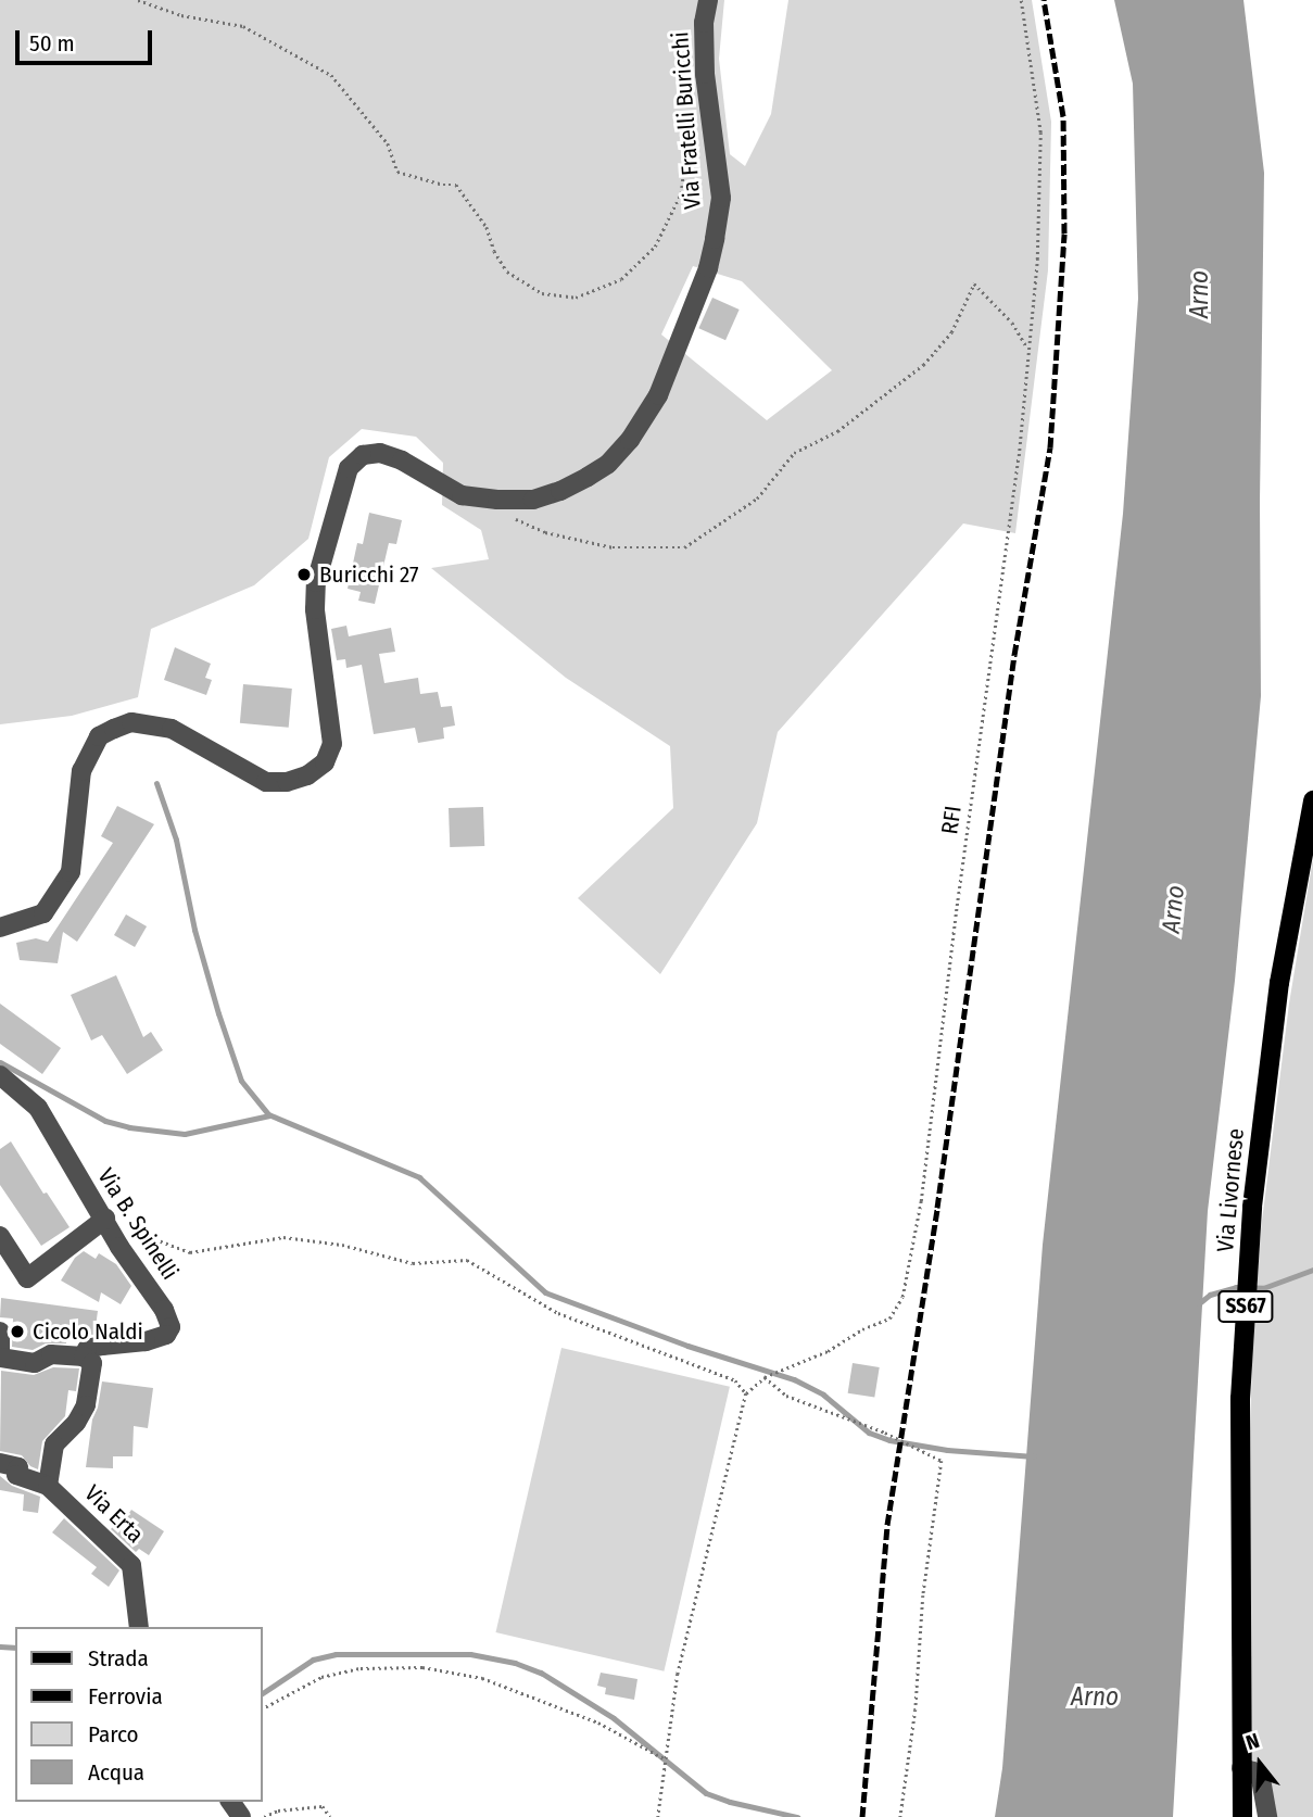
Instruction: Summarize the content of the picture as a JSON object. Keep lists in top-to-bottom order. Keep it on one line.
{"streets":{"main road":["Via Livornese","SS67"],"street":["Via Fratelli Buricchi","Via B. Spinelli","Via Erta"],"path":["RFI"]},"water":["Arno"],"places":["Buricchi 27","Cicolo Naldi"],"legend":["Strada","Ferrovia","Parco","Acqua"],"scale_bar":"50 m","north":"top"}
